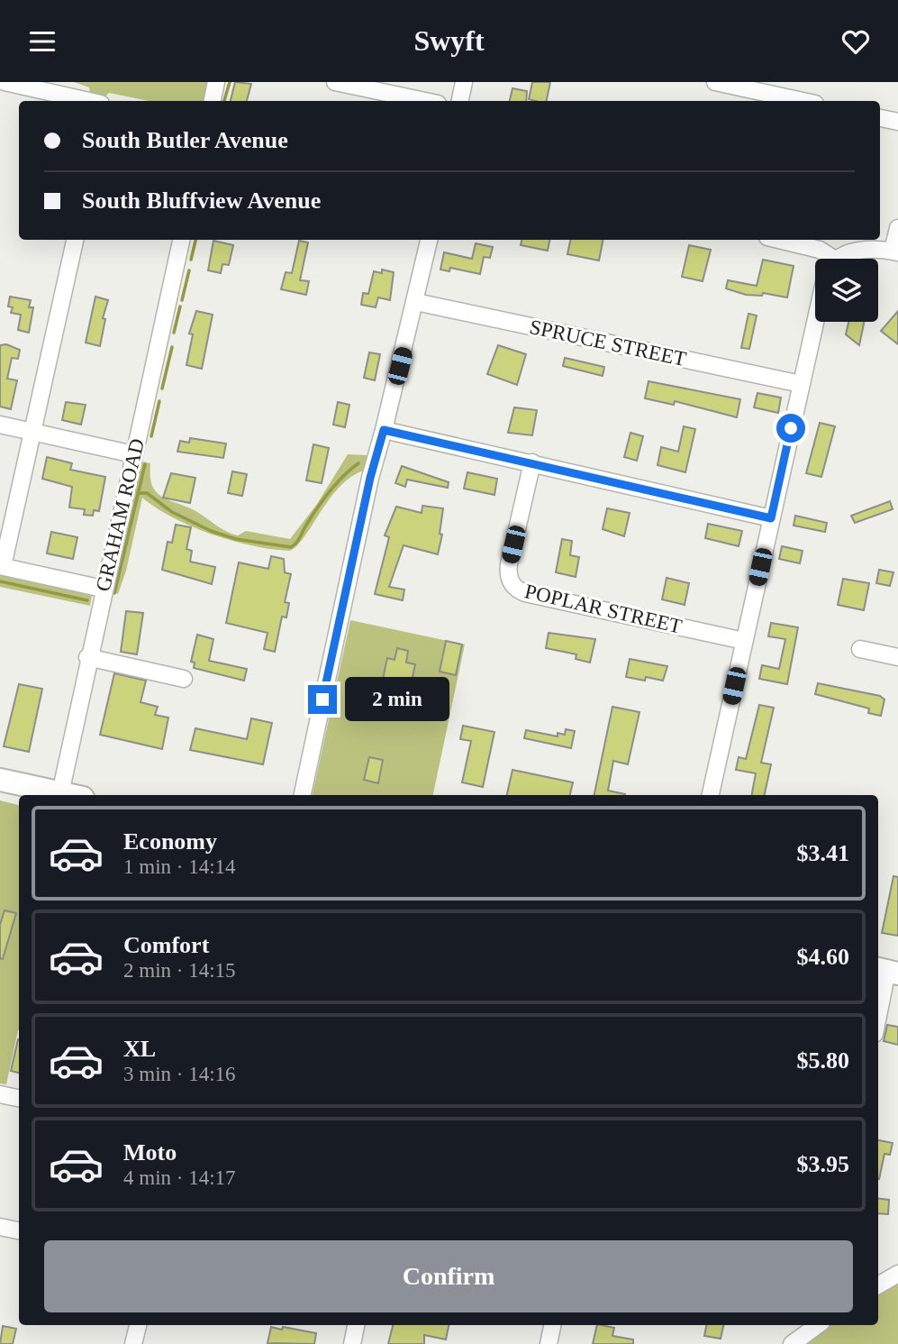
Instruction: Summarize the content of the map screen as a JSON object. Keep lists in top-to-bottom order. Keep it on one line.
{"streets":{"street":["SPRUCE STREET","GRAHAM ROAD","POPLAR STREET"]},"page":{"header":"Swyft","banner":["South Butler Avenue","South Bluffview Avenue"],"bubble":"2 min","list":[{"name":"Economy","note":"1 min · 14:14","value":"$3.41"},{"name":"Comfort","note":"2 min · 14:15","value":"$4.60"},{"name":"XL","note":"3 min · 14:16","value":"$5.80"},{"name":"Moto","note":"4 min · 14:17","value":"$3.95"}],"buttons":"Confirm"}}
